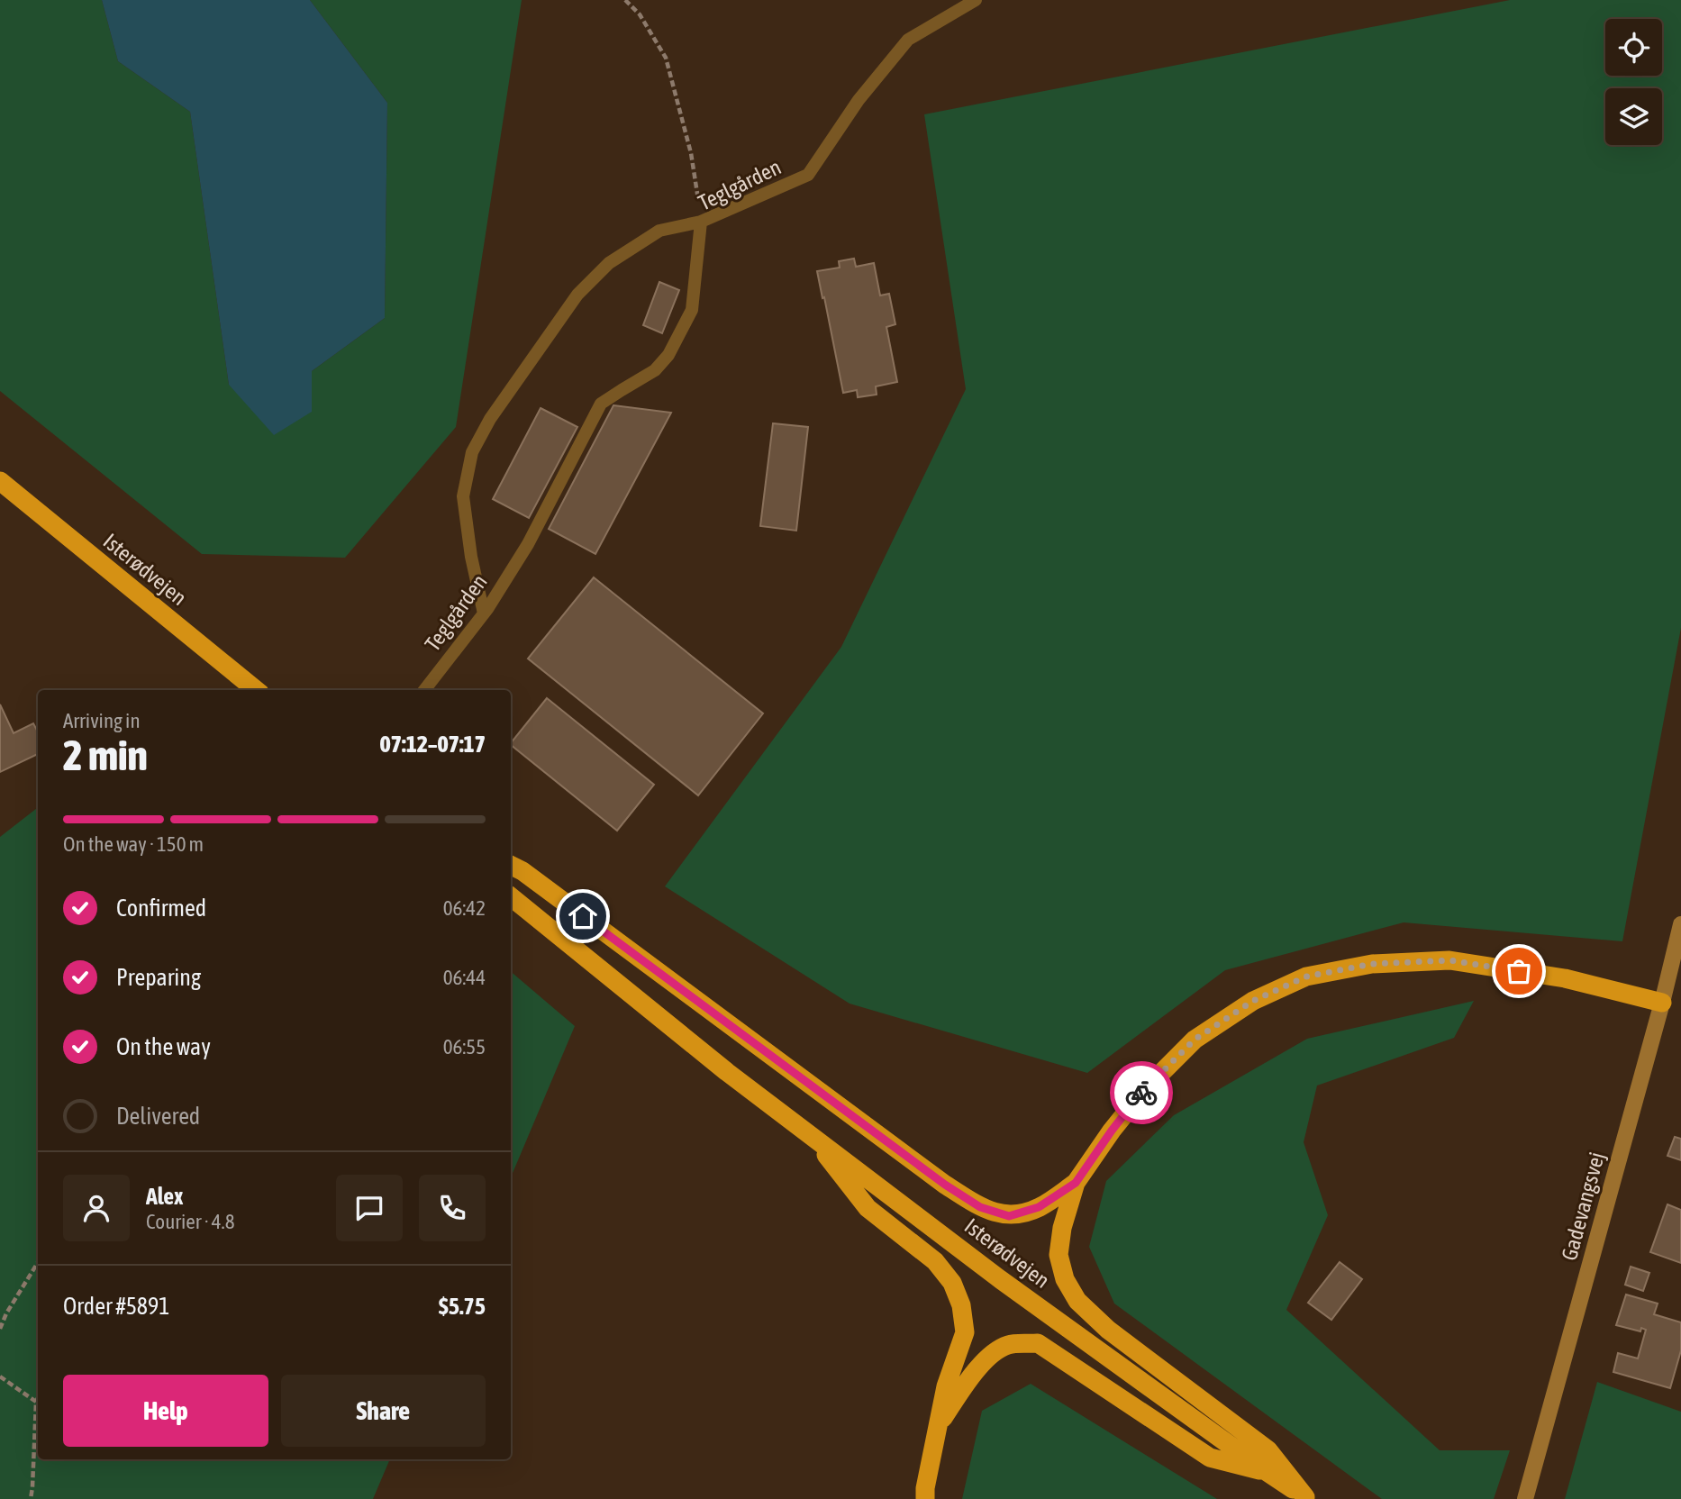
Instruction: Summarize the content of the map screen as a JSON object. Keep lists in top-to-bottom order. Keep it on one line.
{"streets":{"highway":["Isterødvejen"],"street":["Gadevangsvej"],"lane":["Teglgården"]},"page":{"heading":["2 min","Arriving in","07:12–07:17"],"panel":["Alex","Courier · 4.8","Order #5891","$5.75"],"bar":"On the way · 150 m","list":[["Confirmed","06:42"],["Preparing","06:44"],["On the way","06:55"],"Delivered"],"buttons":["Help","Share"]}}
